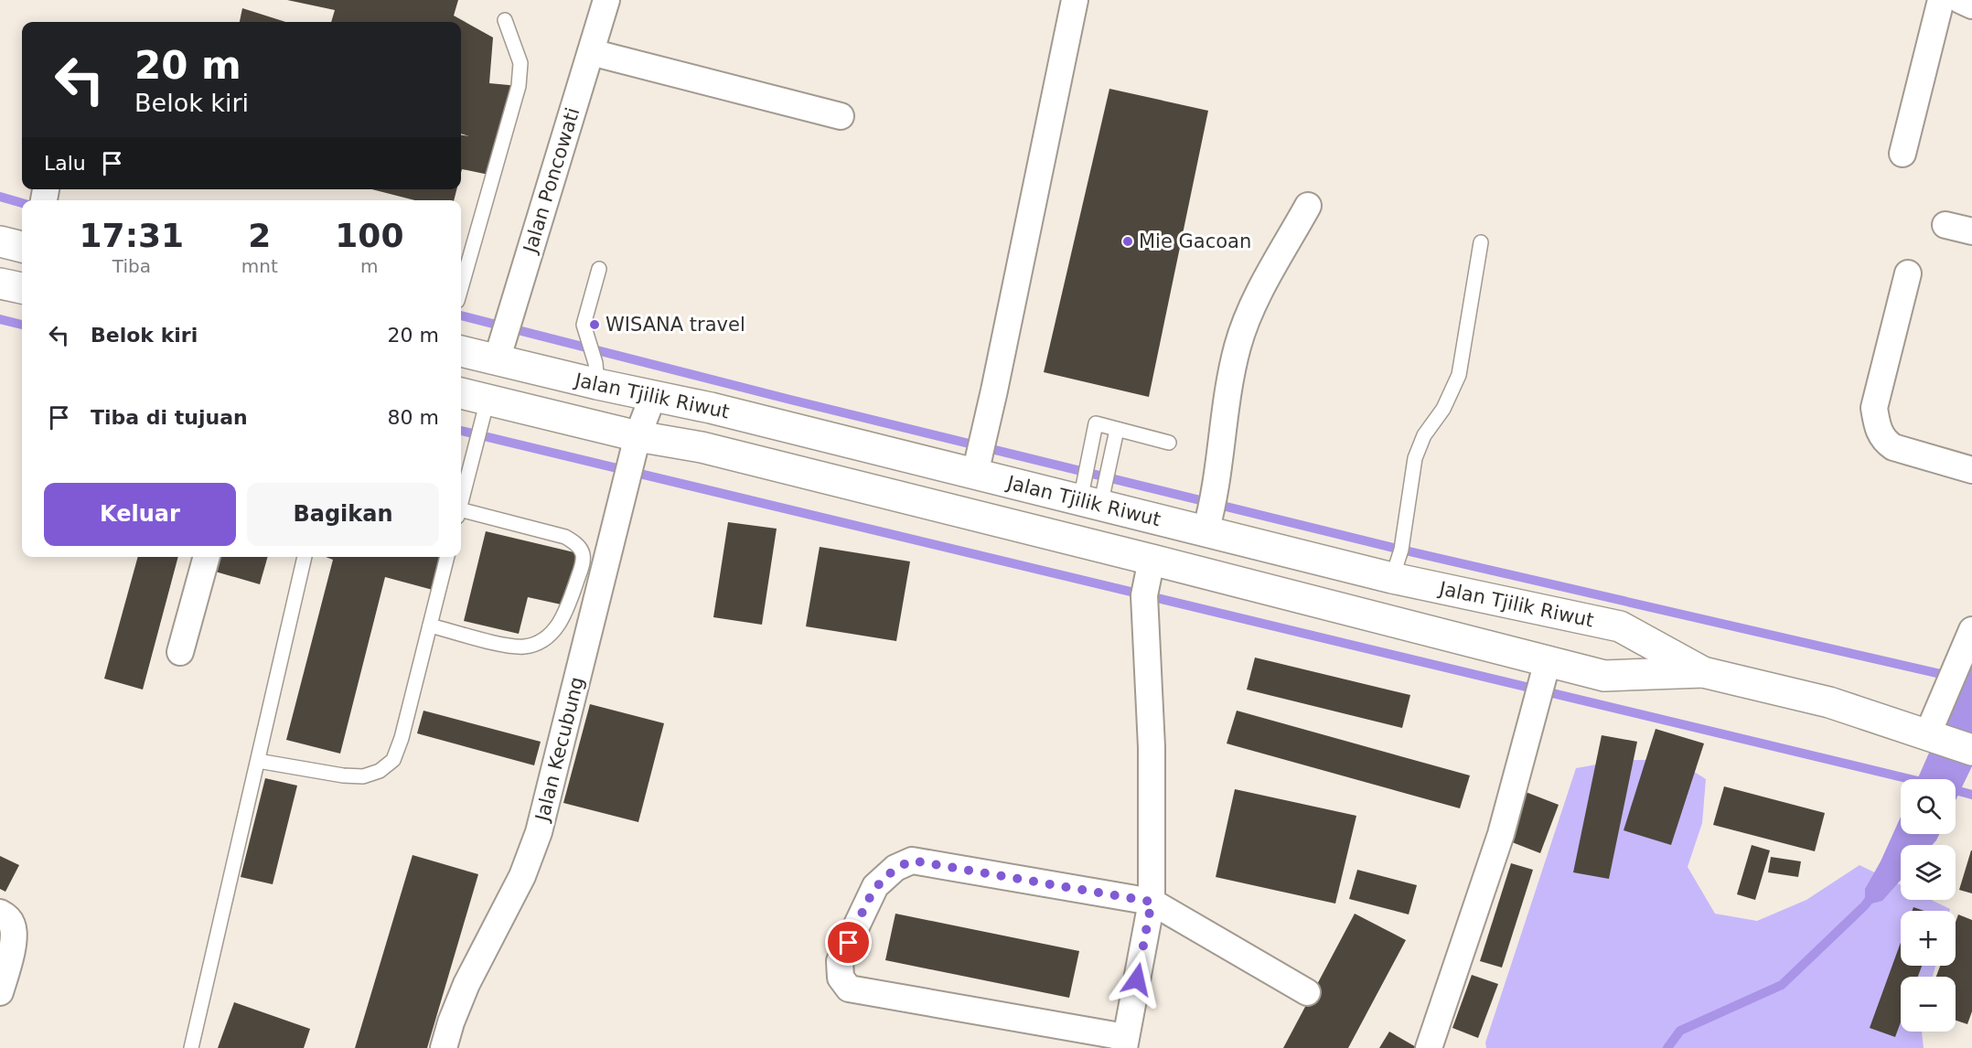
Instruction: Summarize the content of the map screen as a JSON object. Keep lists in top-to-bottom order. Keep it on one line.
{"streets":{"highway":["Jalan Tjilik Riwut"],"street":["Jalan Poncowati","Jalan Kecubung"]},"crossings":[["Jalan Poncowati","Jalan Tjilik Riwut"],["Jalan Tjilik Riwut","Jalan Kecubung"]],"places":["Mie Gacoan","WISANA travel"],"page":{"turn":["20 m","Belok kiri"],"then":"Lalu","eta":["17:31","Tiba","2","mnt","100","m"],"list":[{"name":"Belok kiri","value":"20 m"},{"name":"Tiba di tujuan","value":"80 m"}],"buttons":["Keluar","Bagikan"],"map_buttons":["+","−"]}}
